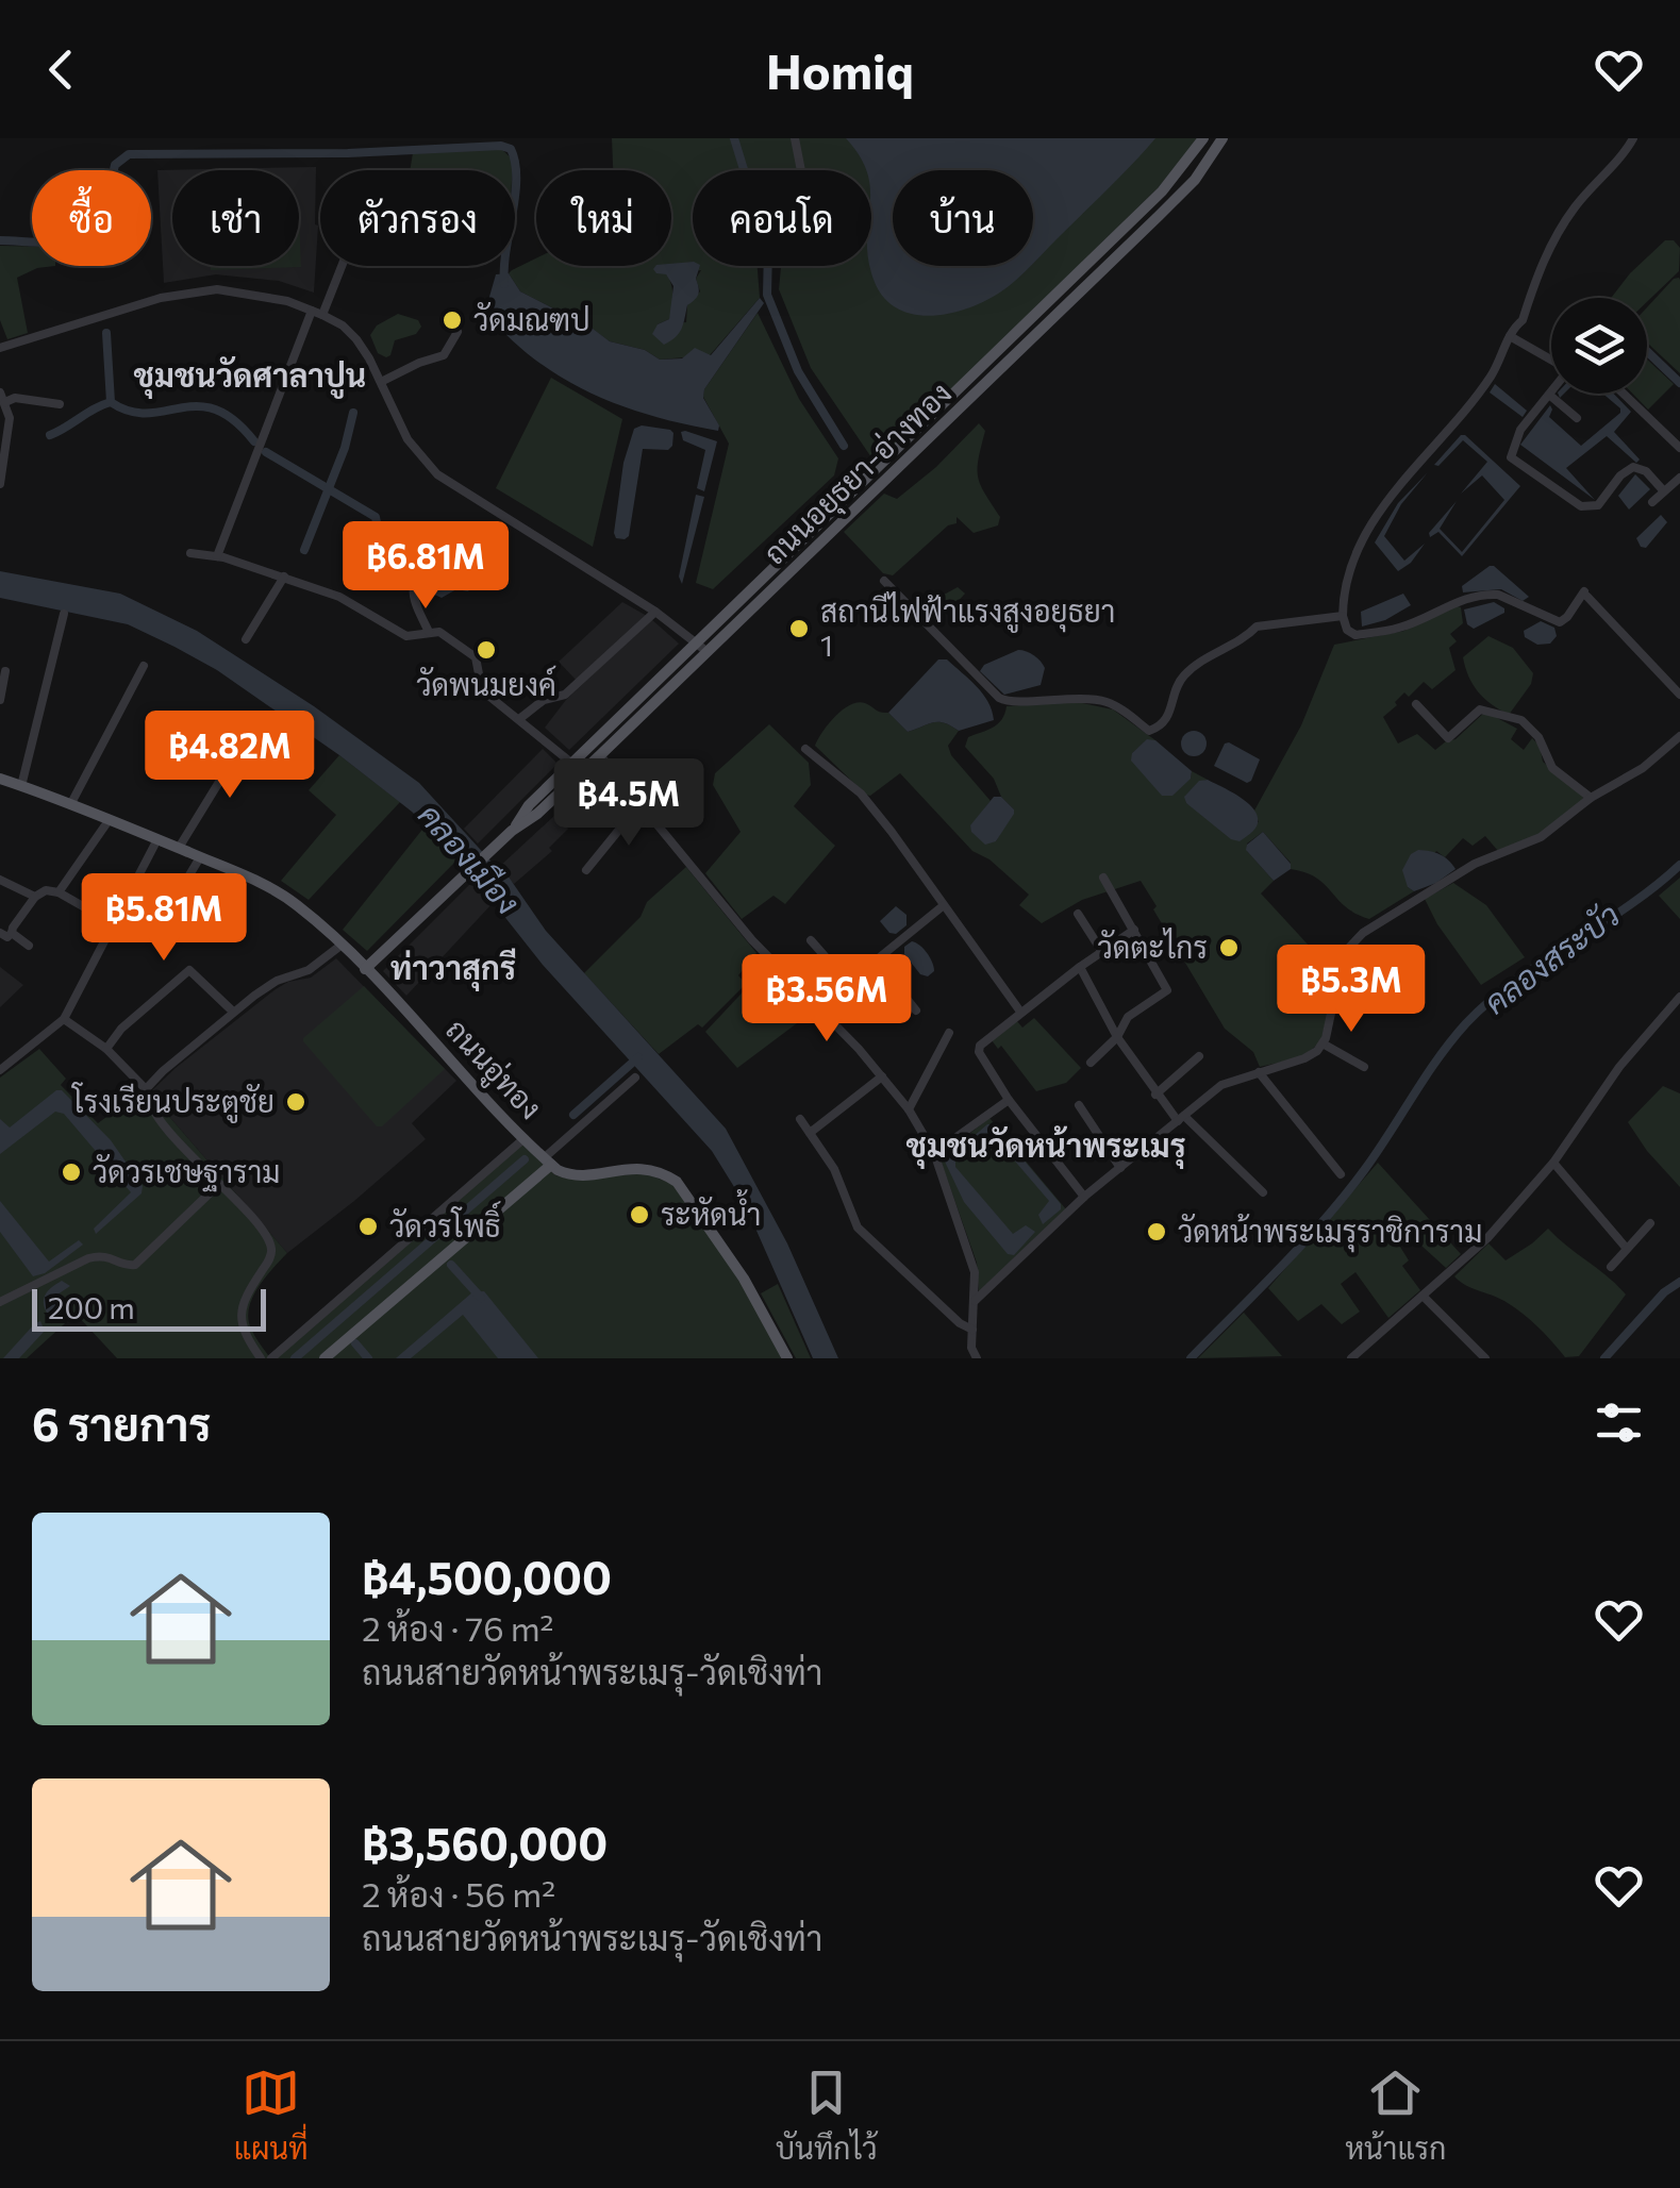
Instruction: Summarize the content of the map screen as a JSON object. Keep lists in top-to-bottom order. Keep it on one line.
{"streets":{"main road":["ถนนอยุธยา-อ่างทอง","ถนนอู่ทอง"]},"crossings":[["ถนนอยุธยา-อ่างทอง","ถนนอู่ทอง"]],"districts":["ชุมชนวัดศาลาปูน","ท่าวาสุกรี","ชุมชนวัดหน้าพระเมรุ"],"water":["คลองเมือง","คลองสระบัว"],"places":["วัดมณฑป","สถานีไฟฟ้าแรงสูงอยุธยา 1","วัดพนมยงค์","วัดตะไกร","โรงเรียนประตูชัย","วัดวรเชษฐาราม","ระหัดน้ำ","วัดวรโพธิ์","วัดหน้าพระเมรุราชิการาม"],"scale_bar":"200 m","page":{"header":"Homiq","chip":["ซื้อ","เช่า","ตัวกรอง","ใหม่","คอนโด","บ้าน"],"price":["฿6.81M","฿4.82M","฿4.5M","฿5.81M","฿5.3M","฿3.56M"],"scale":"200 m","heading":"6 รายการ","list":[{"name":"฿4,500,000","note":"2 ห้อง · 76 m² · ถนนสายวัดหน้าพระเมรุ-วัดเชิงท่า"},{"name":"฿3,560,000","note":"2 ห้อง · 56 m² · ถนนสายวัดหน้าพระเมรุ-วัดเชิงท่า"}],"tabs":["แผนที่","บันทึกไว้","หน้าแรก"]}}
